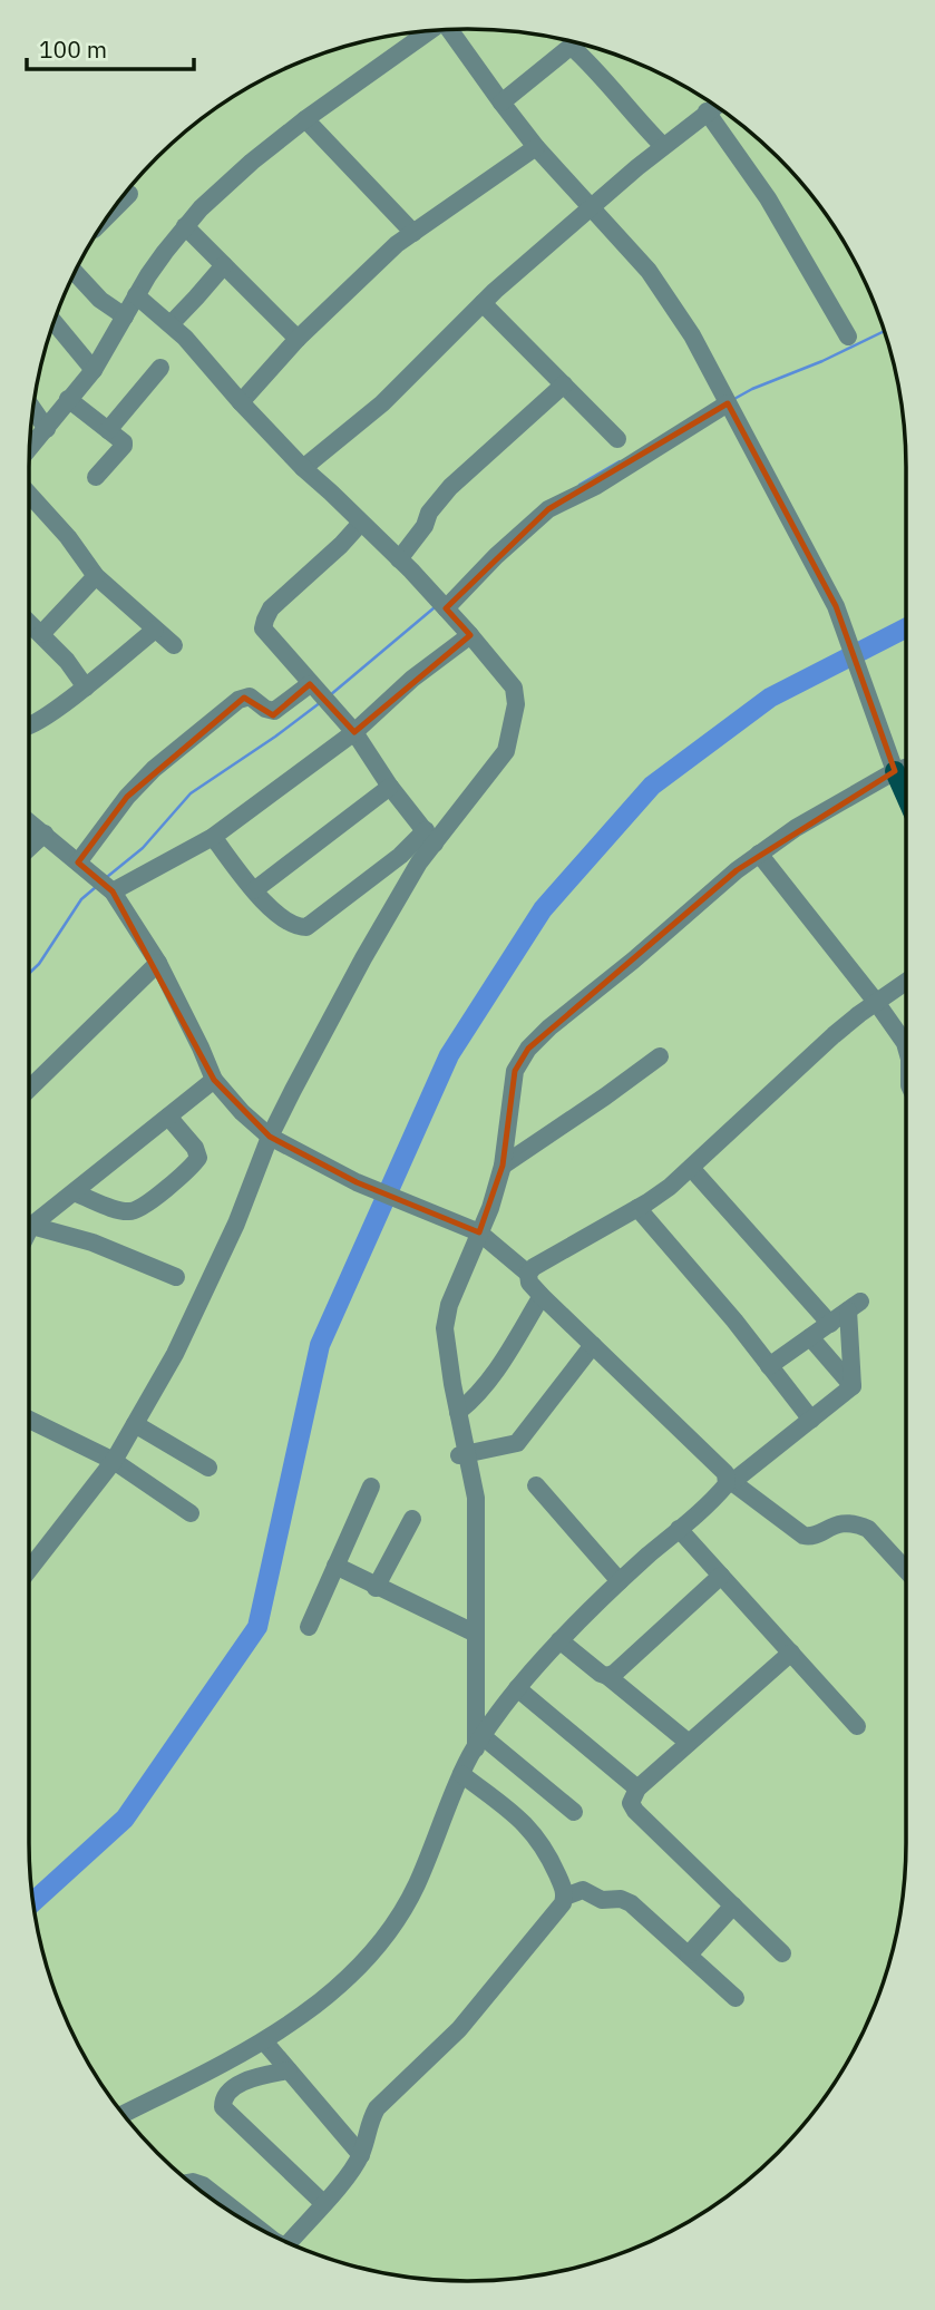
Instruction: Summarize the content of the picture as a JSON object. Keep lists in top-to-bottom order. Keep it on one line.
{"scale_bar":"100 m"}
